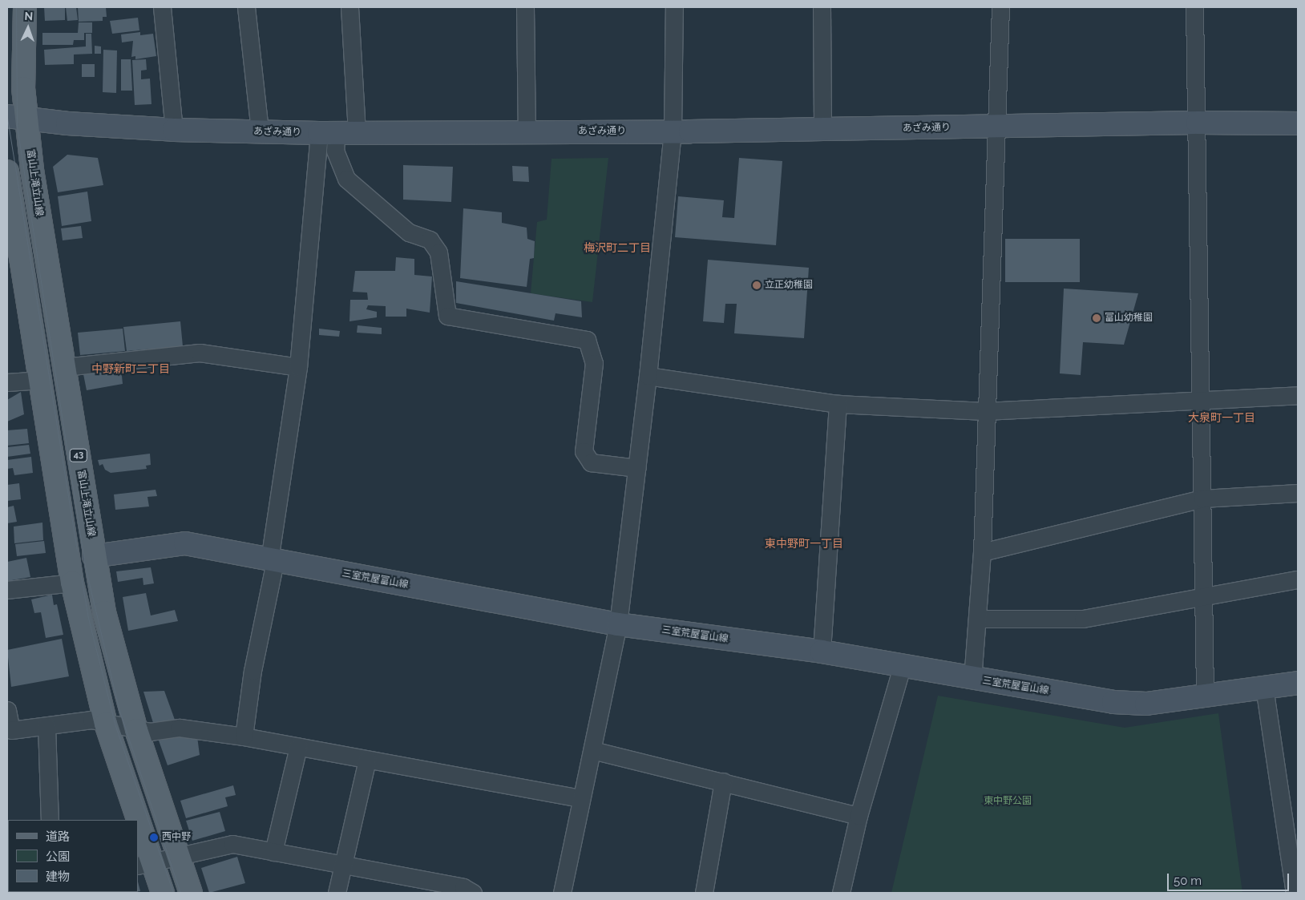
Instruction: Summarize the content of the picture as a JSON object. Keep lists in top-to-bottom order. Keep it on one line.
{"streets":{"main road":["富山上滝立山線","43"],"street":["あざみ通り","三室荒屋富山線"]},"crossings":[["あざみ通り","富山上滝立山線"],["富山上滝立山線","三室荒屋富山線"]],"districts":["梅沢町二丁目","中野新町二丁目","大泉町一丁目","東中野町一丁目"],"parks":["東中野公園"],"places":["立正幼稚園","富山幼稚園","西中野"],"legend":["道路","公園","建物"],"scale_bar":"50 m","north":"top"}
